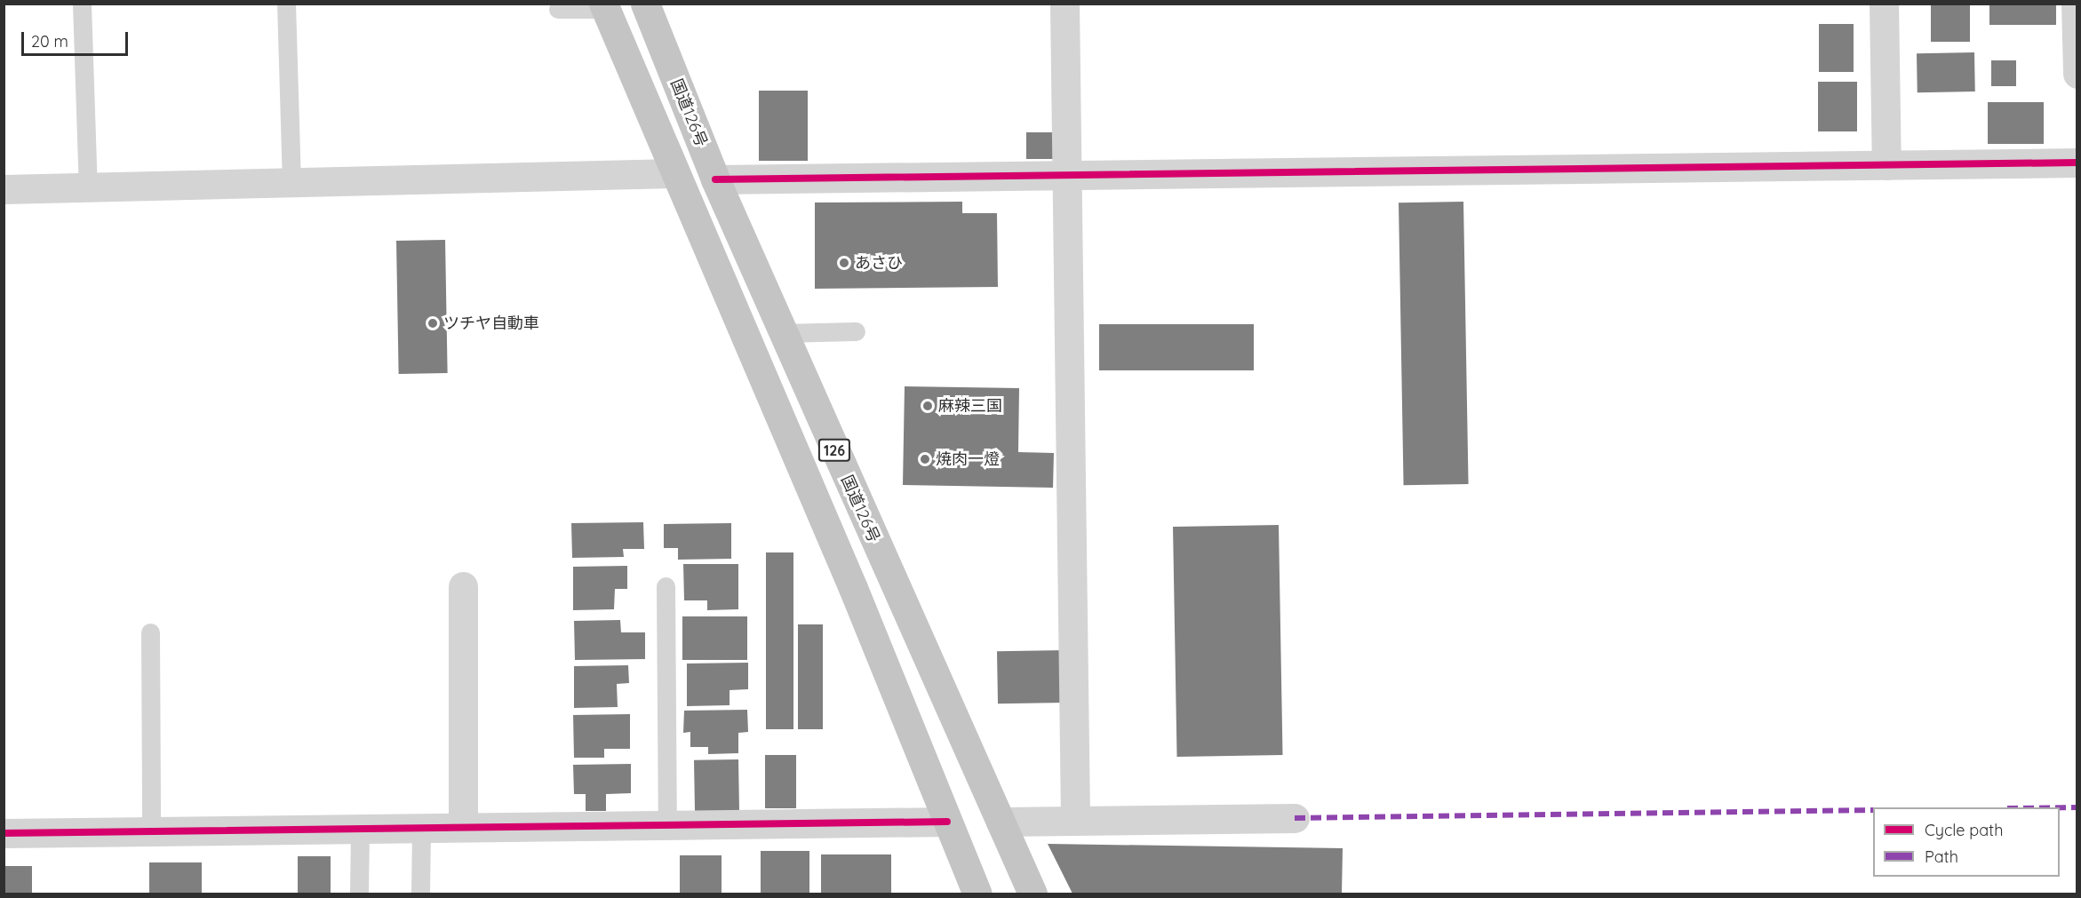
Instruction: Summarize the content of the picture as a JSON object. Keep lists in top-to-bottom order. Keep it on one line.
{"streets":{"highway":["国道126号","126"]},"places":["あさひ","ツチヤ自動車","麻辣三国","焼肉一燈"],"legend":["Cycle path","Path"],"scale_bar":"20 m"}
